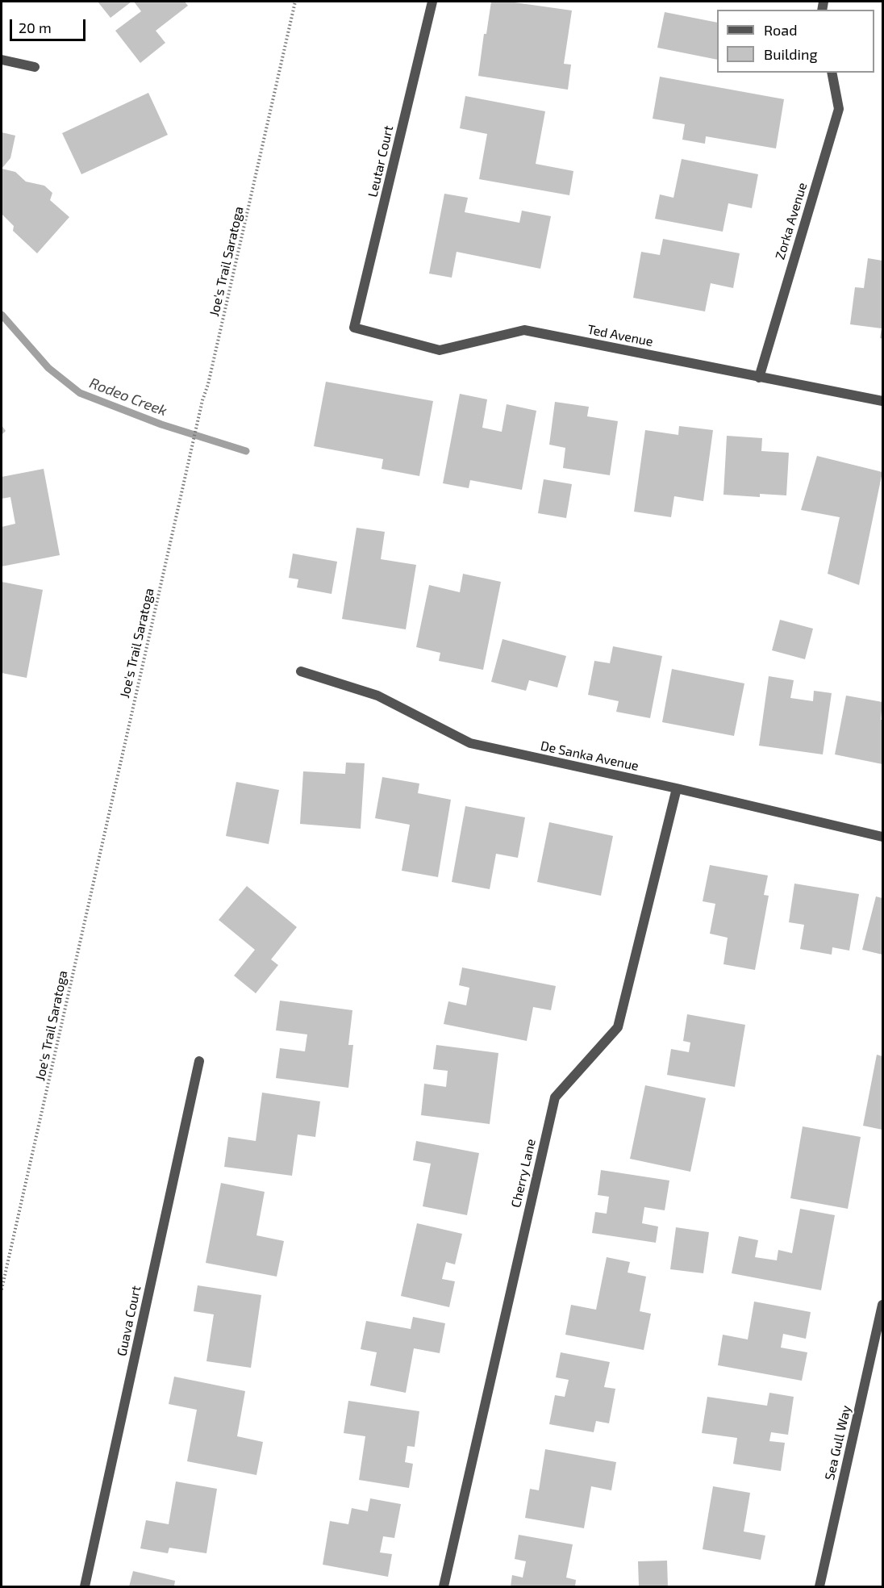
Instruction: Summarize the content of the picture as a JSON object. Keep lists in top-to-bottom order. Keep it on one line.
{"streets":{"street":["Leutar Court","Zorka Avenue","Ted Avenue","De Sanka Avenue","Cherry Lane","Guava Court","Sea Gull Way"],"path":["Joe's Trail Saratoga"]},"crossings":[["Leutar Court","Ted Avenue"],["Zorka Avenue","Ted Avenue"],["De Sanka Avenue","Cherry Lane"]],"water":["Rodeo Creek"],"legend":["Road","Building"],"scale_bar":"20 m"}
